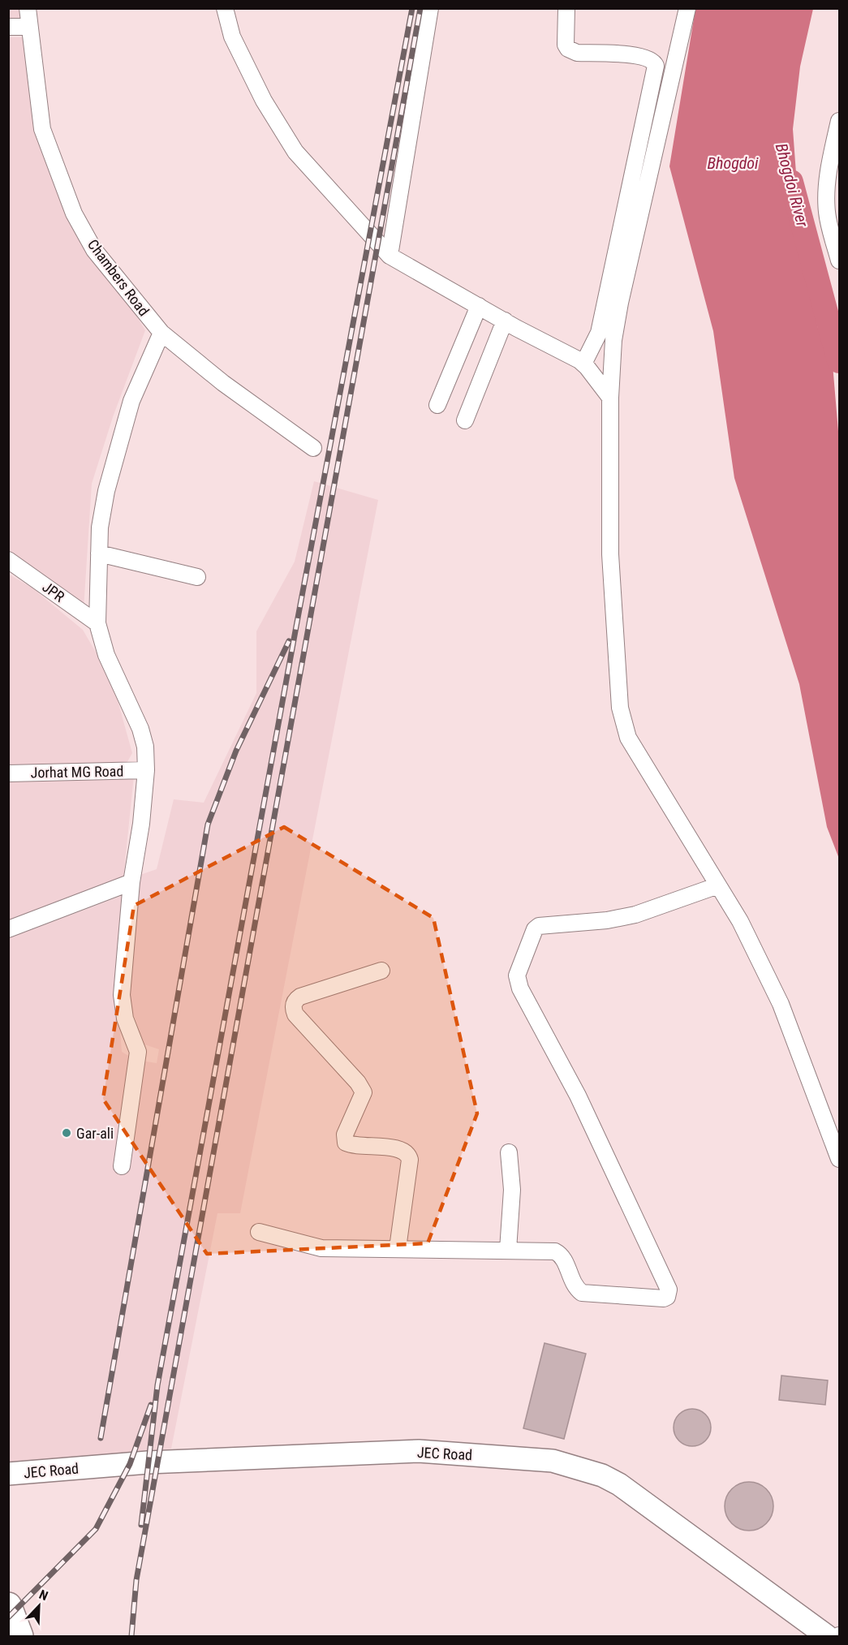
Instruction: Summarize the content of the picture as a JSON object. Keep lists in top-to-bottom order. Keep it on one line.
{"streets":{"street":["Chambers Road","JPR","Jorhat MG Road","JEC Road"]},"water":["Bhogdoi","Bhogdoi River"],"places":["Gar-ali"],"north":"top right"}
